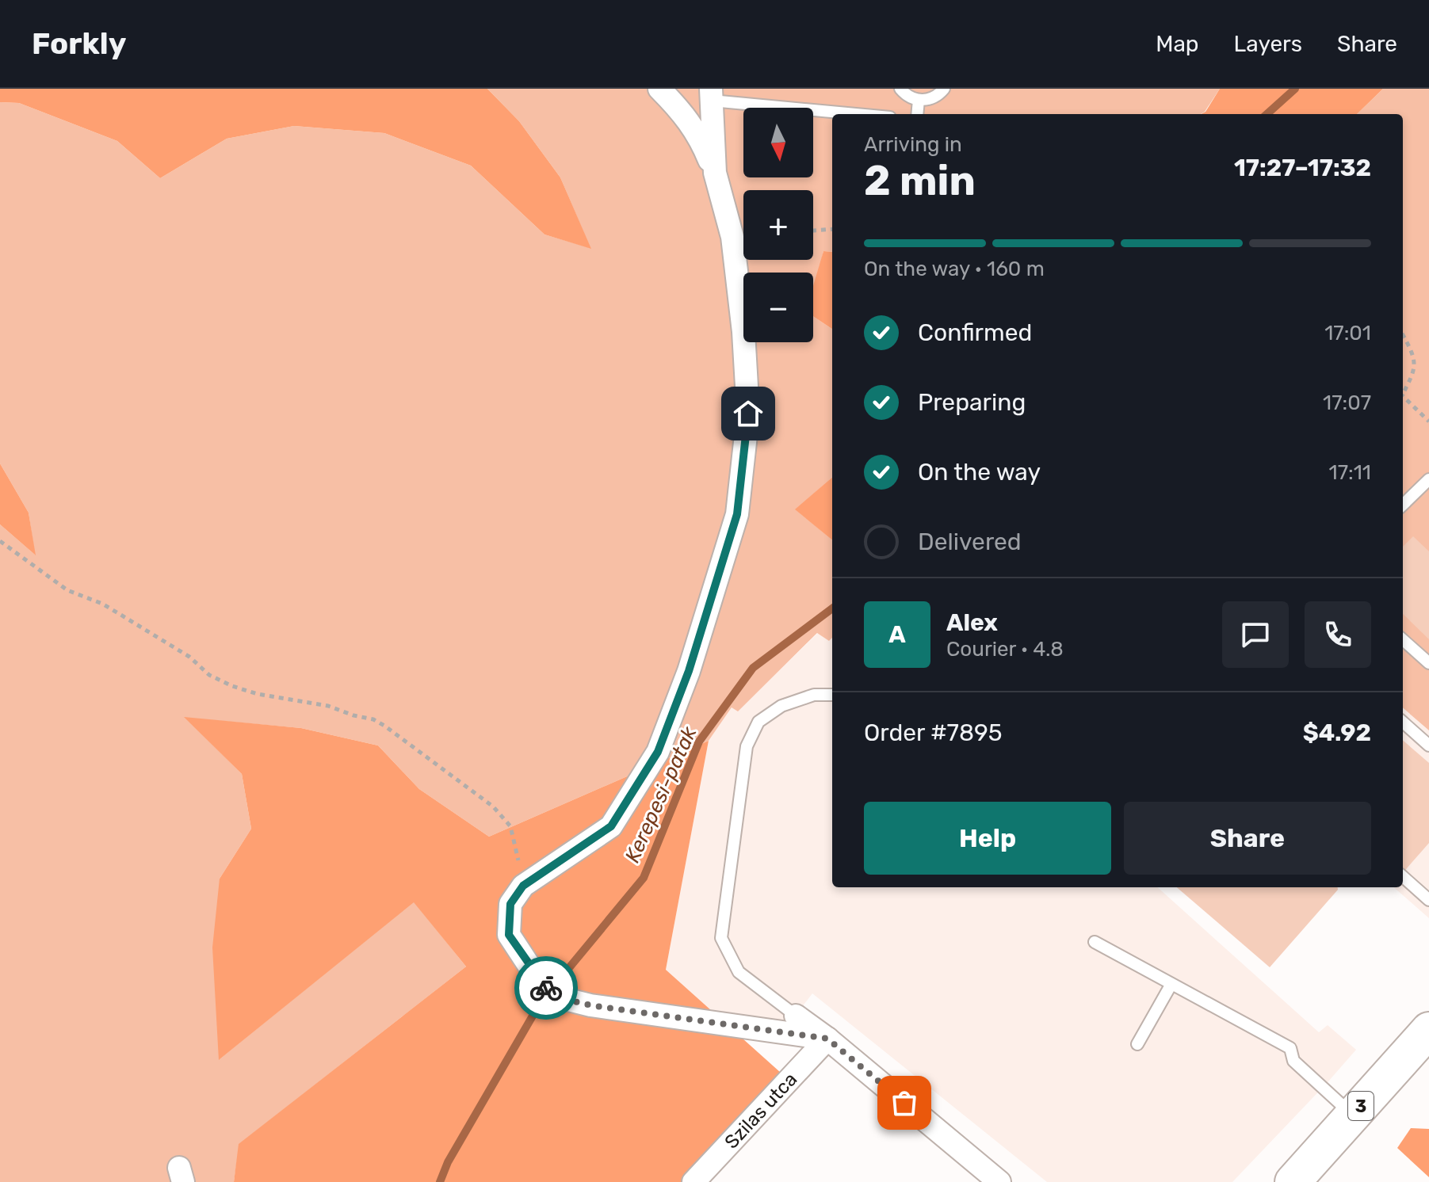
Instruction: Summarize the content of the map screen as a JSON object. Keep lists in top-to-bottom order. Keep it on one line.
{"streets":{"main road":["3"],"street":["Szilas utca"]},"water":["Kerepesi-patak"],"north":"bottom","page":{"header":"Forkly","nav":["Map","Layers","Share"],"map_buttons":["+","−"],"heading":["2 min","Arriving in","17:27–17:32"],"panel":["Alex","Courier · 4.8","Order #7895","$4.92"],"bar":"On the way · 160 m","list":[["Confirmed","17:01"],["Preparing","17:07"],["On the way","17:11"],"Delivered"],"round":"A","buttons":["Help","Share"]}}
